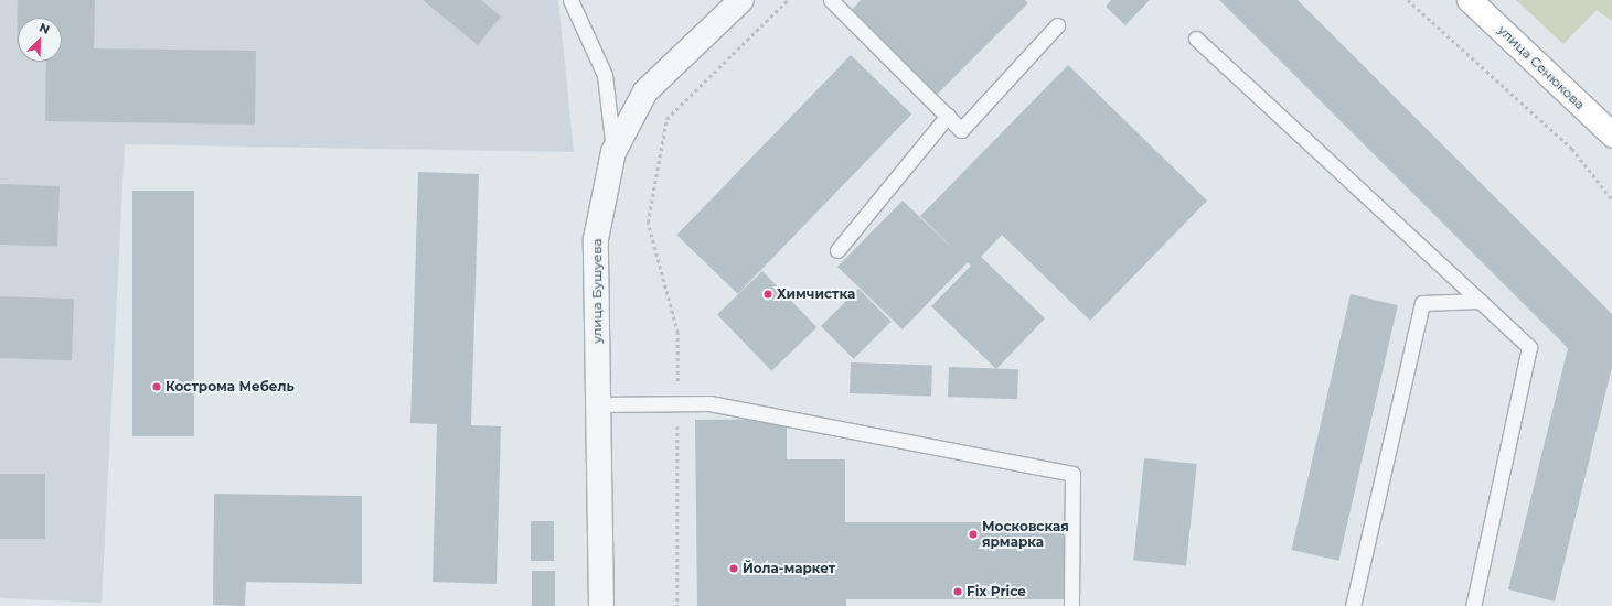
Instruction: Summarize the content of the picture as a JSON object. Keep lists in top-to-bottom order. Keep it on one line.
{"streets":{"main road":["улица Сенюкова"],"street":["улица Бушуева"]},"places":["Химчистка","Кострома Мебель","Московская ярмарка","Йола-маркет","Fix Price"],"north":"top right"}
